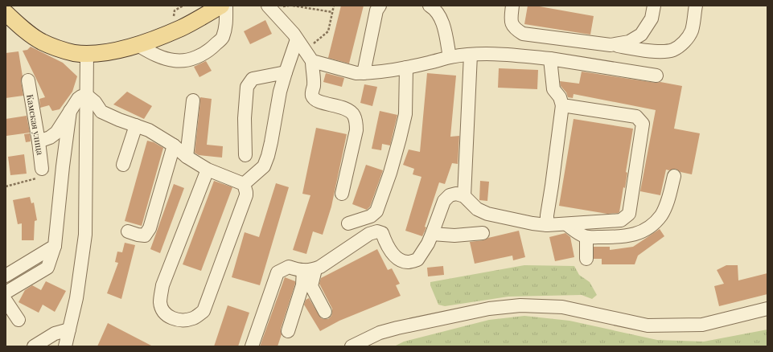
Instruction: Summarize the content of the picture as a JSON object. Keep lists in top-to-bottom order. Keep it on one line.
{"streets":{"street":["Камская улица"]}}
